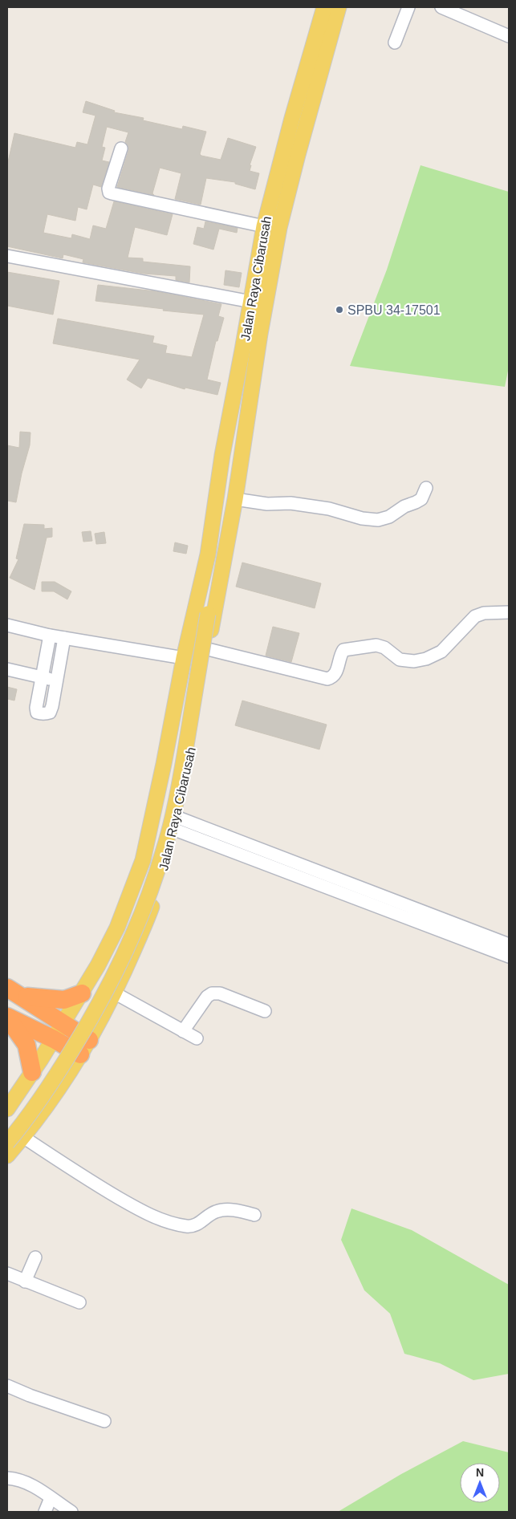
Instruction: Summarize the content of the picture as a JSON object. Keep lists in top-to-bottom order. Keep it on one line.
{"streets":{"main road":["Jalan Raya Cibarusah"]},"places":["SPBU 34-17501"],"north":"top"}
